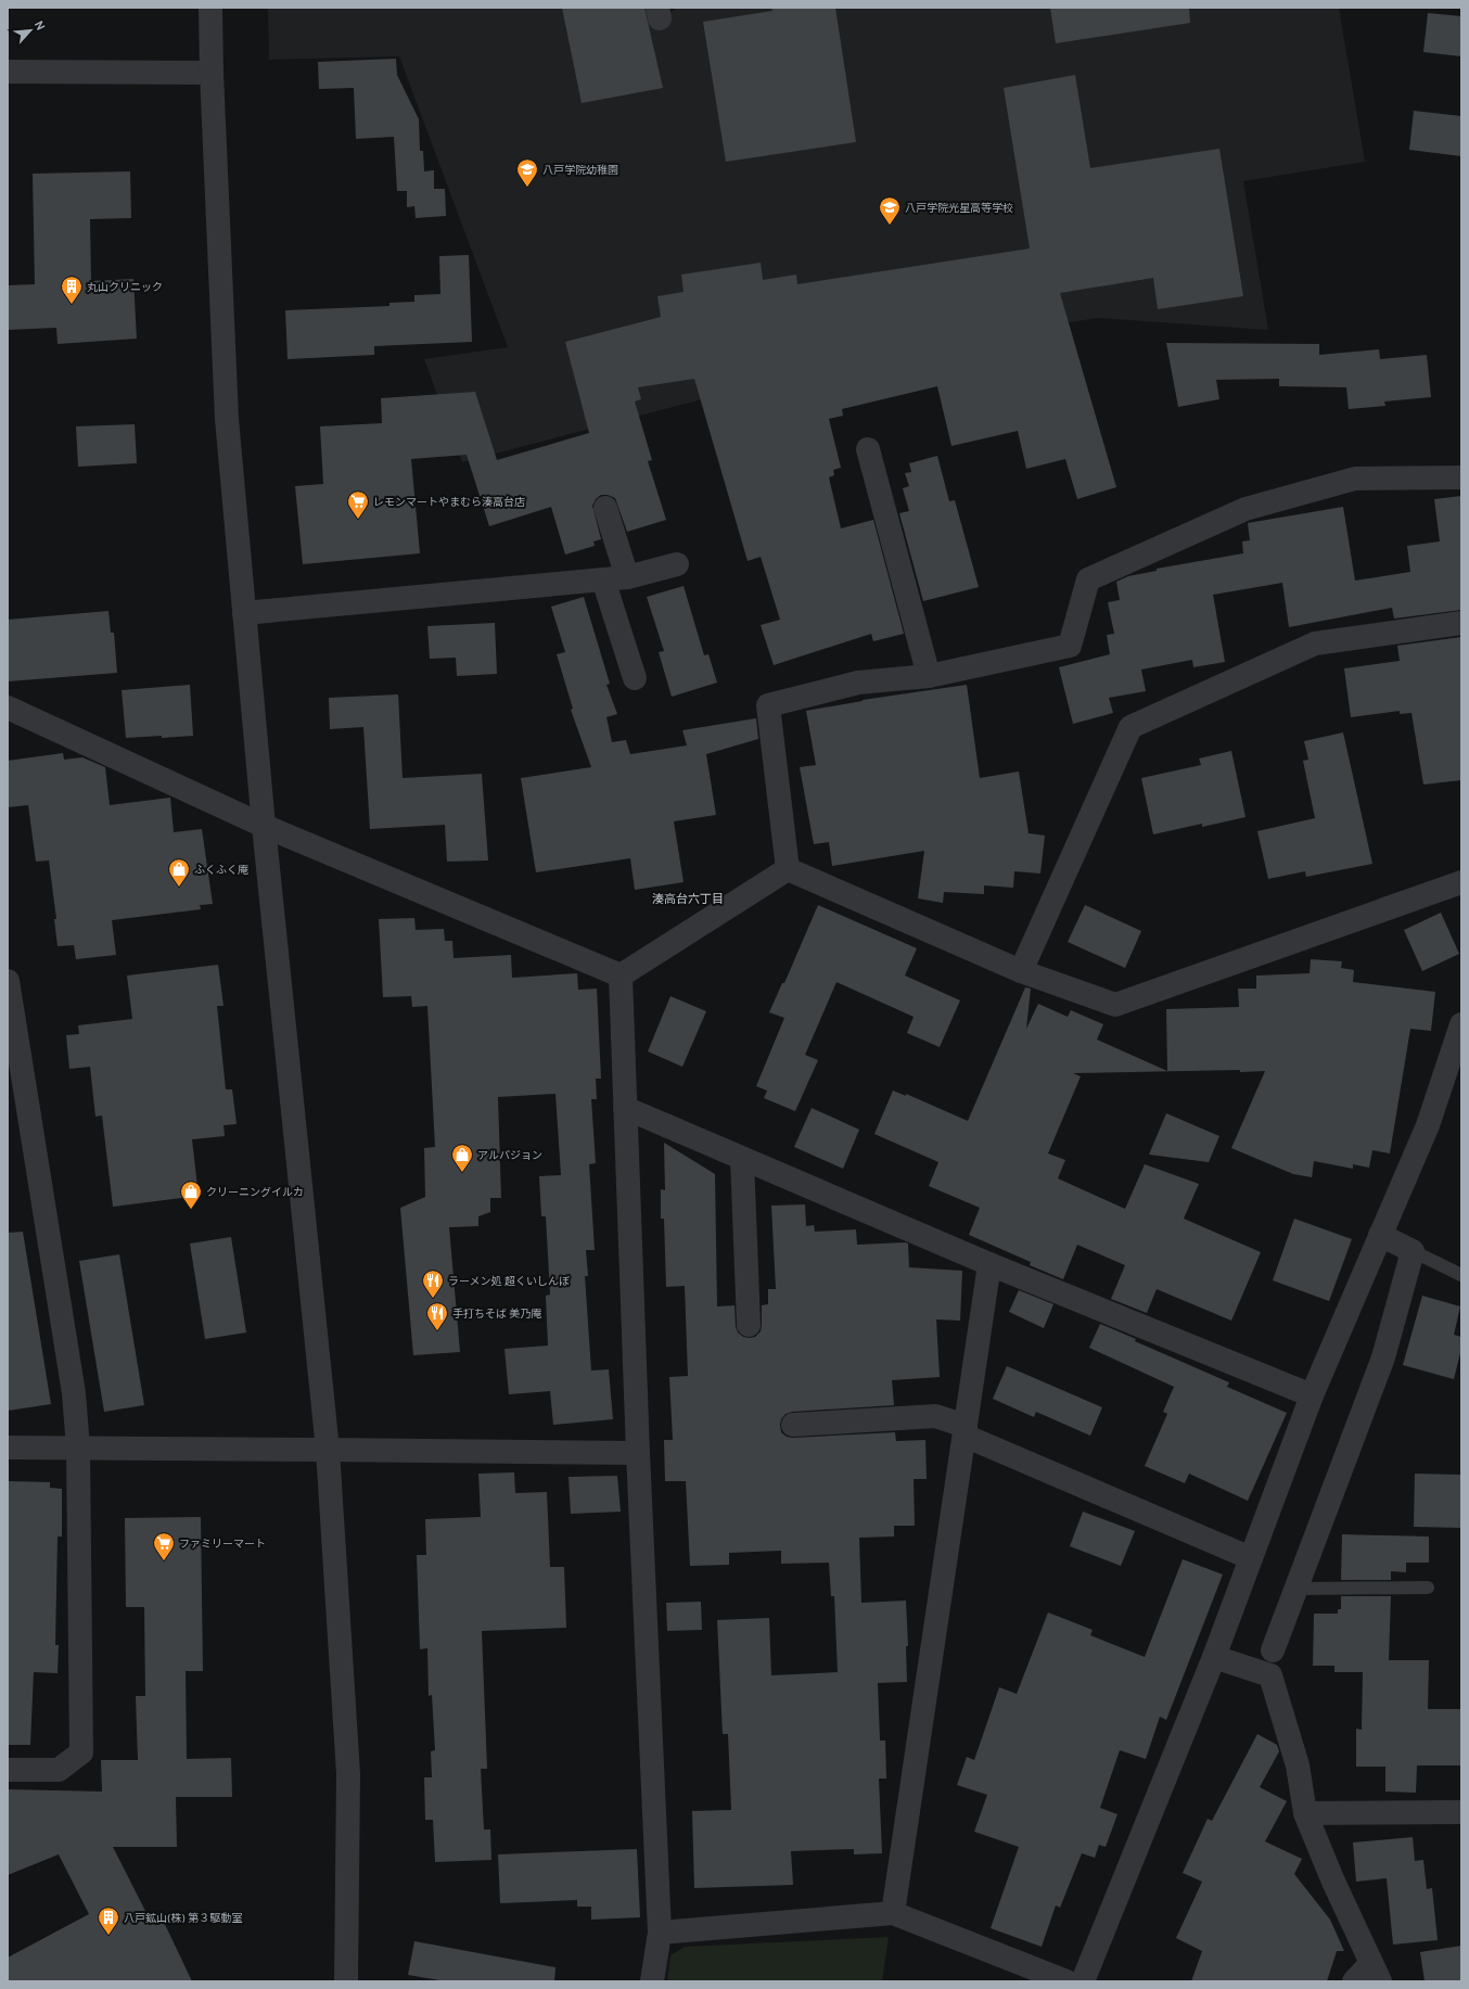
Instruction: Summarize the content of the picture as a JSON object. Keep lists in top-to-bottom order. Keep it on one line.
{"districts":["湊高台六丁目"],"places":{"school or university":["八戸学院幼稚園","八戸学院光星高等学校"],"building":["丸山クリニック","八戸鉱山(株) 第３駆動室"],"supermarket":["レモンマートやまむら湊高台店","ファミリーマート"],"shop":["ふくふく庵","アルパジョン","クリーニングイルカ"],"restaurant":["ラーメン処 超くいしんぼ","手打ちそば 美乃庵"]},"north":"top right"}
